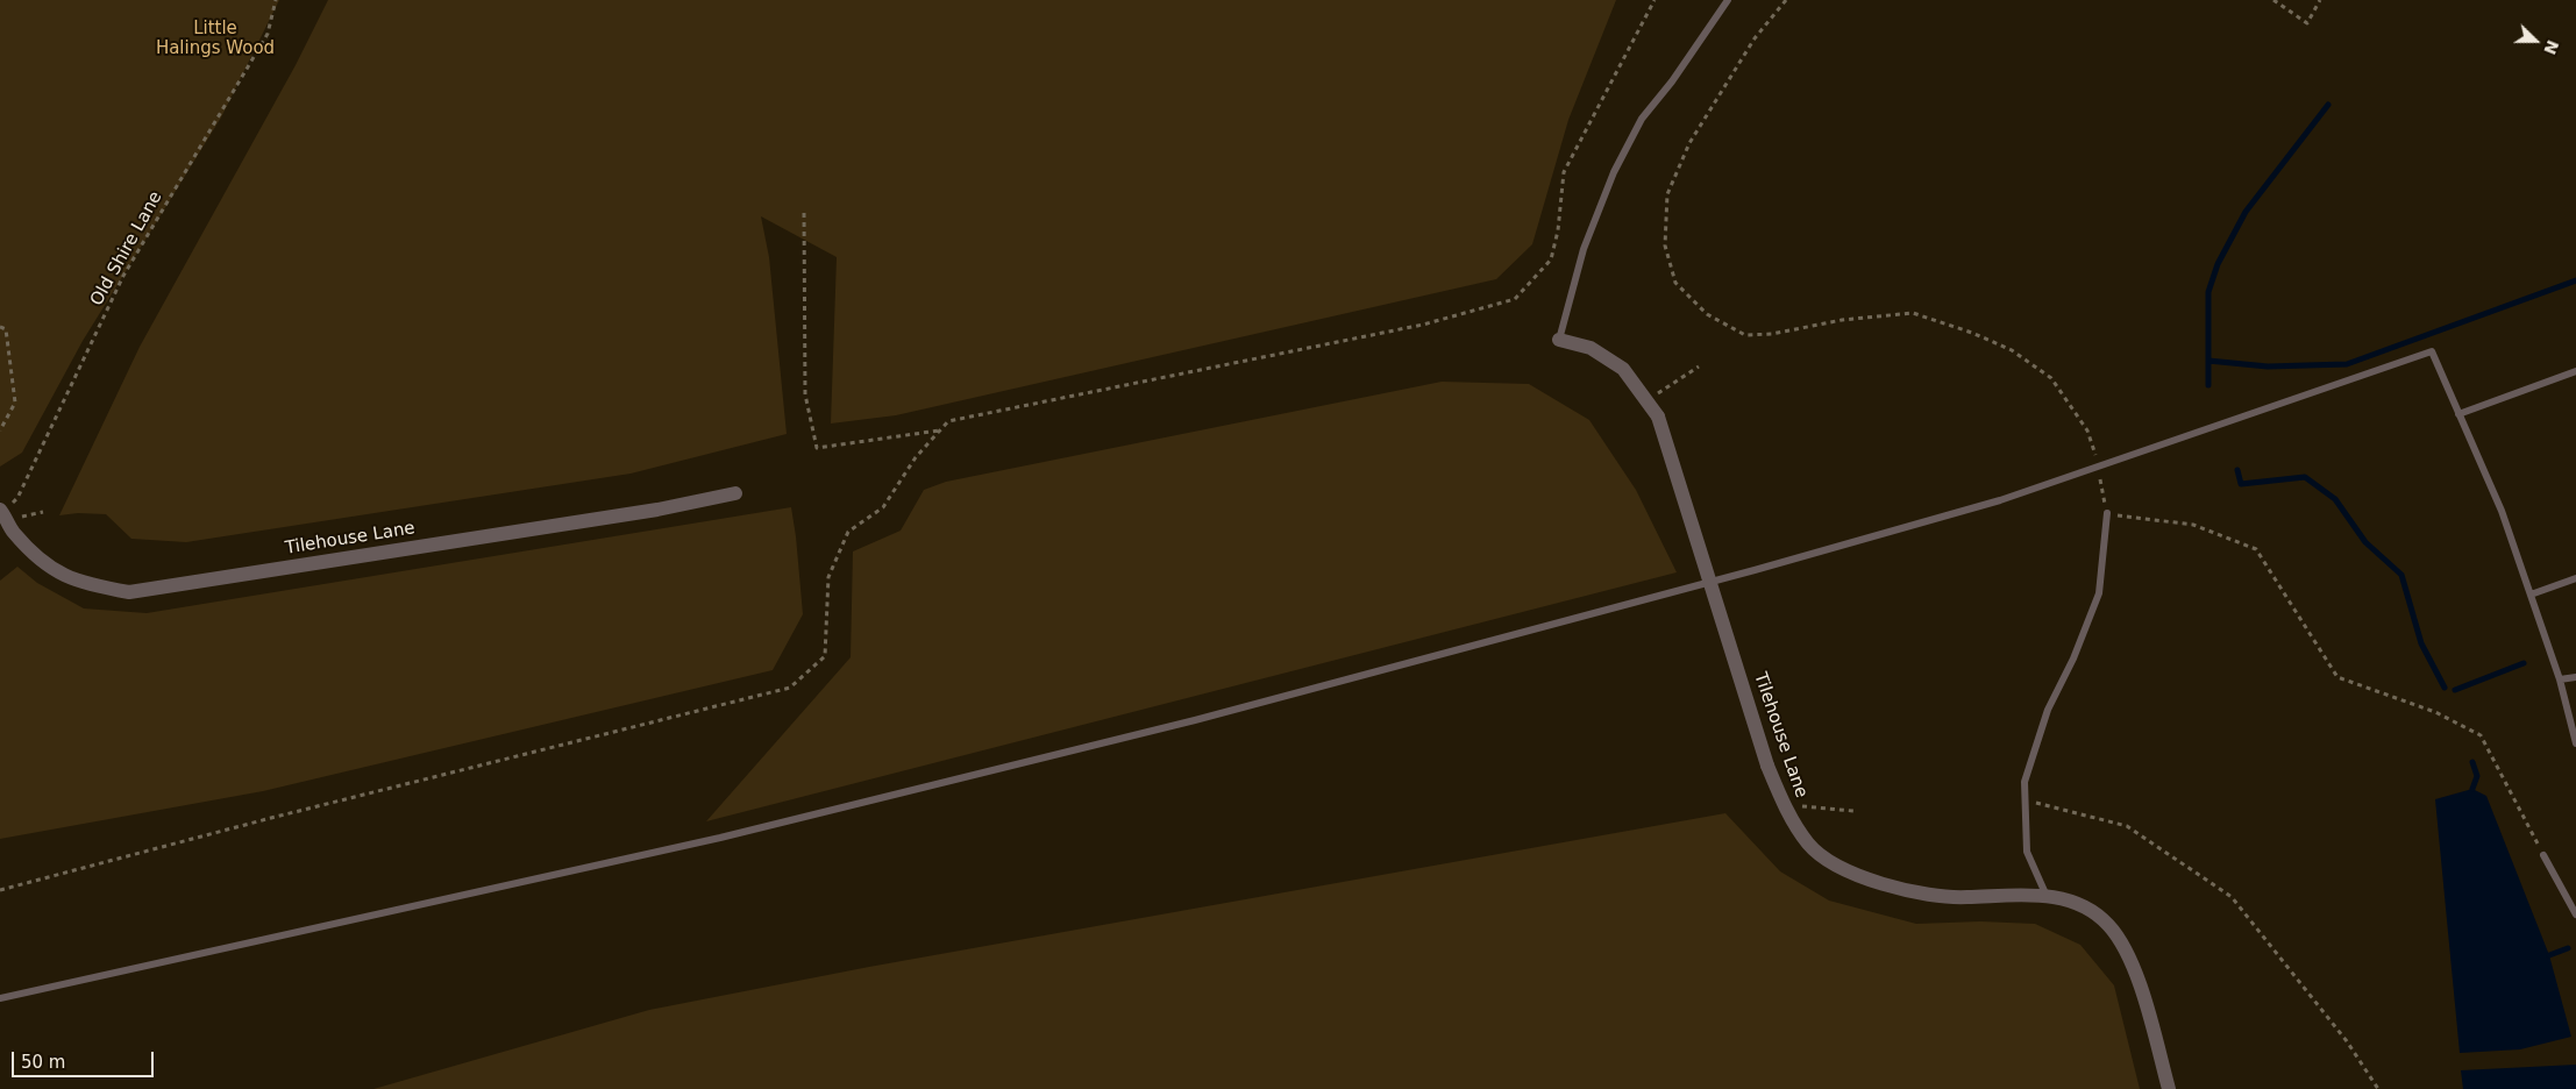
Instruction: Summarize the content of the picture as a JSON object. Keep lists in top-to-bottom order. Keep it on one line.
{"streets":{"street":["Tilehouse Lane"],"path":["Old Shire Lane"]},"crossings":[["Old Shire Lane","Tilehouse Lane"]],"parks":["Little Halings Wood"],"scale_bar":"50 m","north":"right"}
